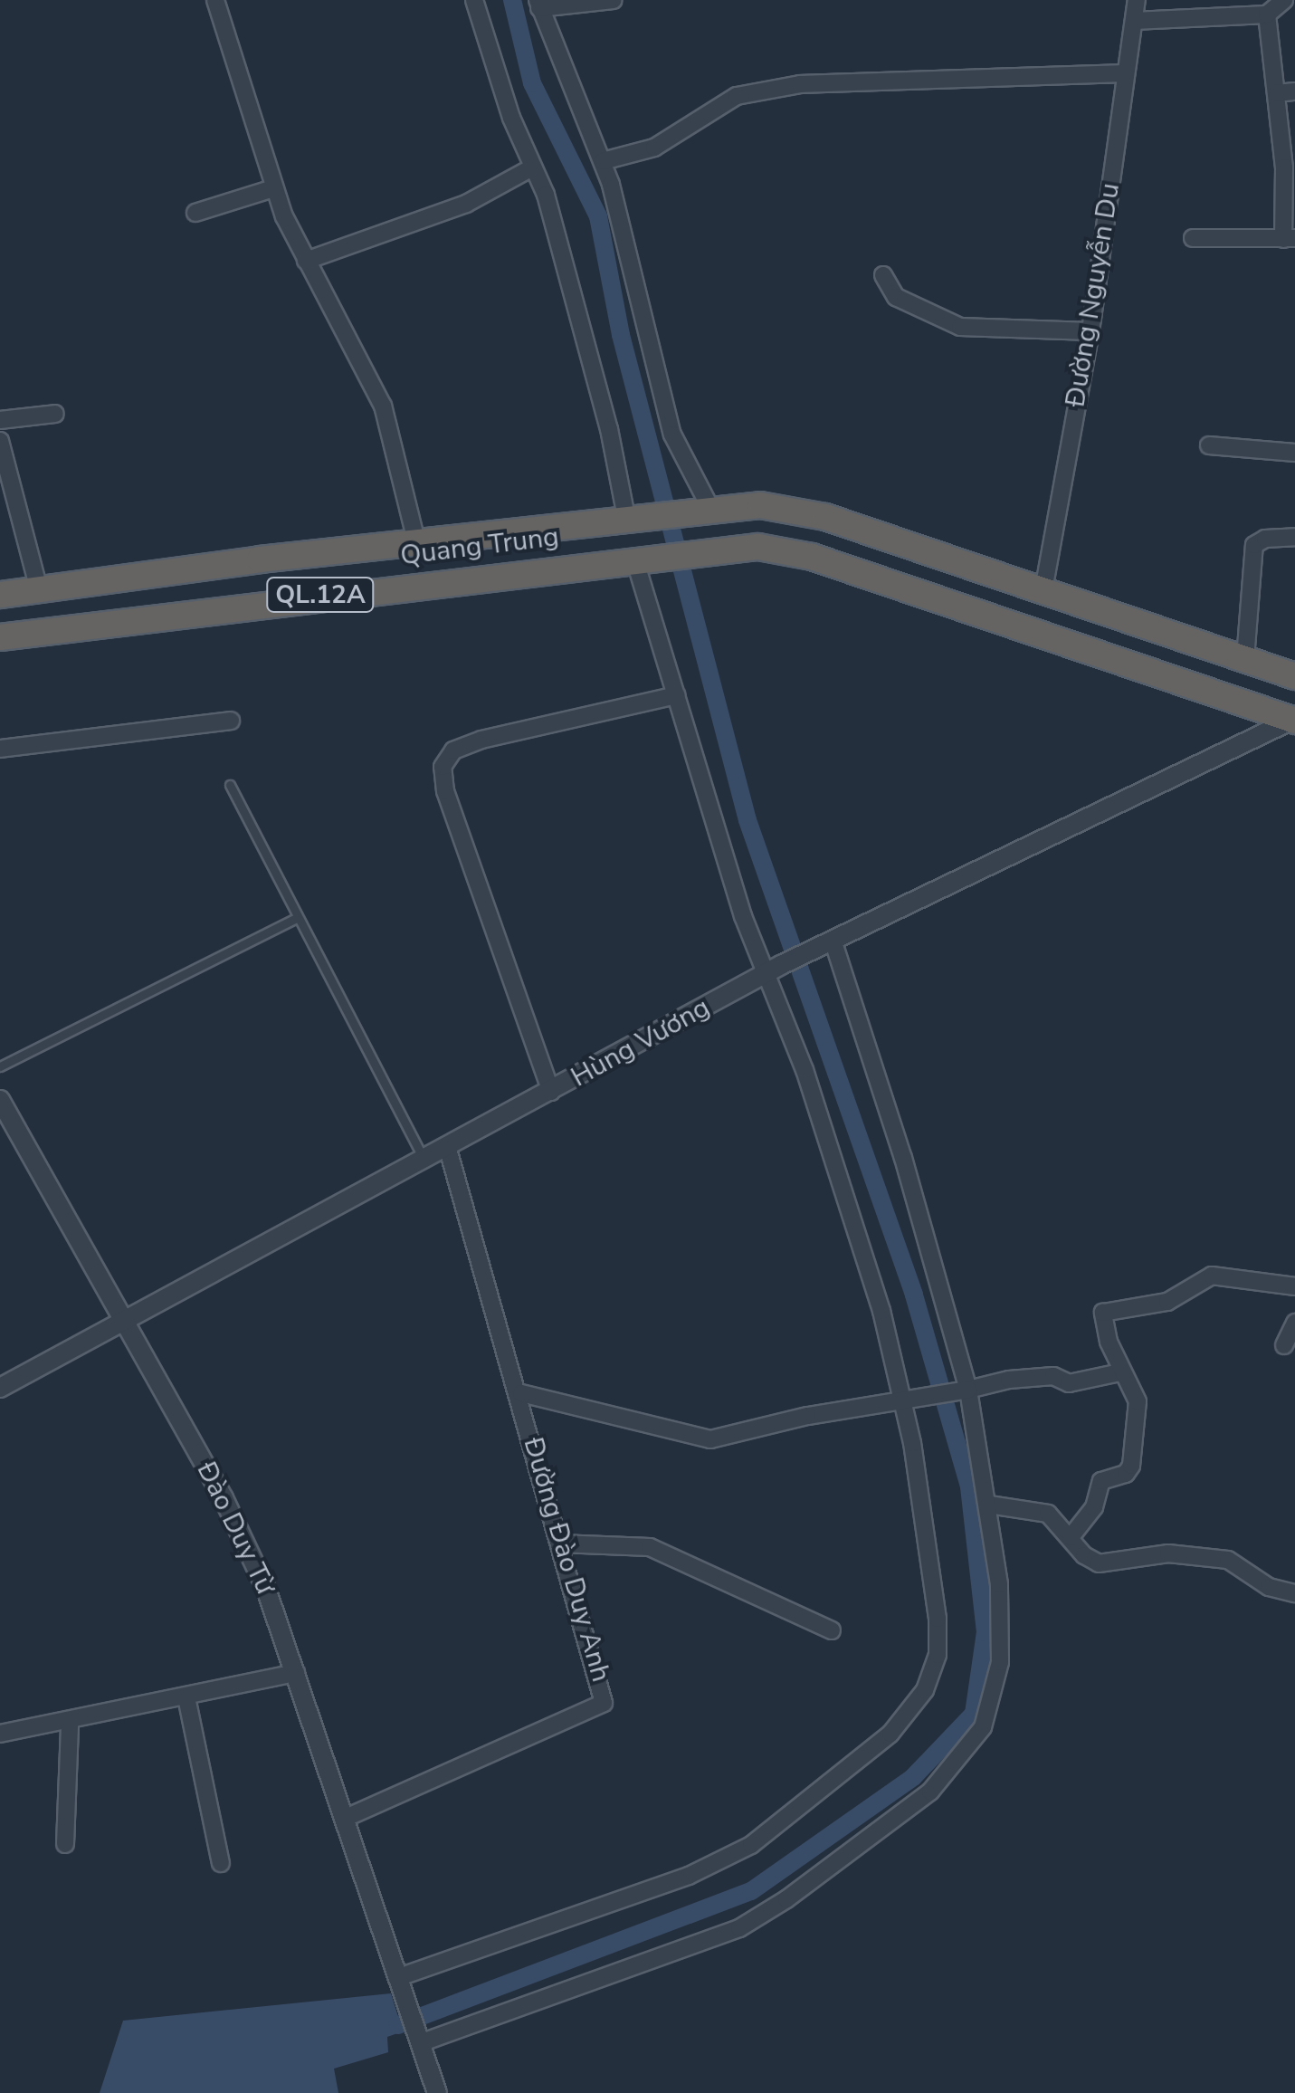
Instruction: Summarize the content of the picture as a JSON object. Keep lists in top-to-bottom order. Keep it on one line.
{"streets":{"highway":["Quang Trung","QL.12A"],"street":["Đường Nguyễn Du","Hùng Vương","Đào Duy Từ","Đường Đào Duy Anh"]},"crossings":[["Đường Nguyễn Du","QL.12A"],["Quang Trung","QL.12A"],["QL.12A","Hùng Vương"],["Hùng Vương","Đào Duy Từ"],["Hùng Vương","Đường Đào Duy Anh"],["Đào Duy Từ","Đường Đào Duy Anh"]]}
